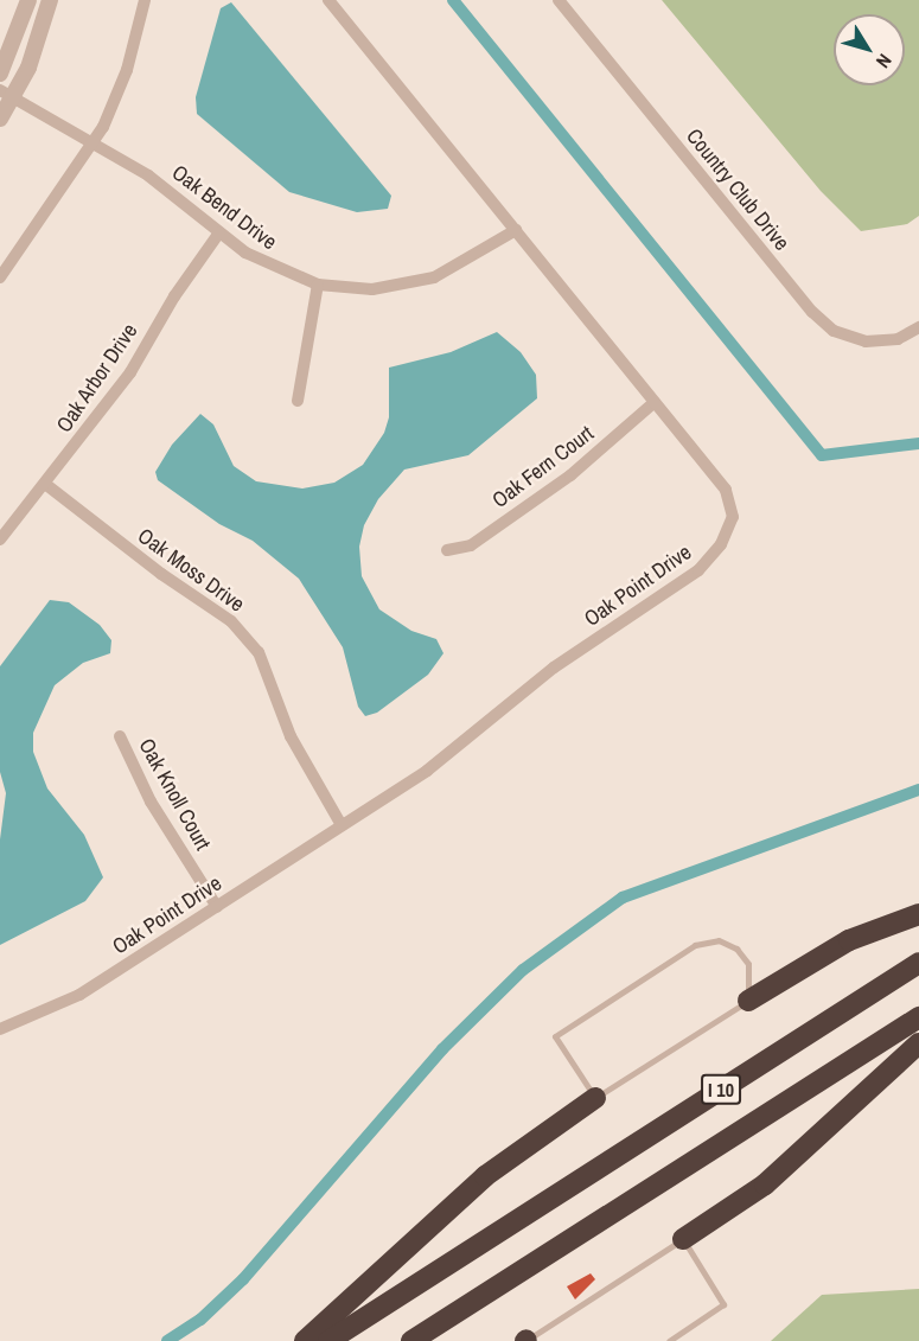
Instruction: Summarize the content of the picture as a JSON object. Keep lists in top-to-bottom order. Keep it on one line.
{"streets":{"highway":["I 10"],"street":["Country Club Drive","Oak Bend Drive","Oak Arbor Drive","Oak Fern Court","Oak Moss Drive","Oak Point Drive","Oak Knoll Court"]},"crossings":[["Oak Bend Drive","Oak Arbor Drive"],["Oak Bend Drive","Oak Point Drive"],["Oak Arbor Drive","Oak Moss Drive"],["Oak Fern Court","Oak Point Drive"],["Oak Moss Drive","Oak Point Drive"],["Oak Point Drive","Oak Knoll Court"]],"north":"bottom right"}
